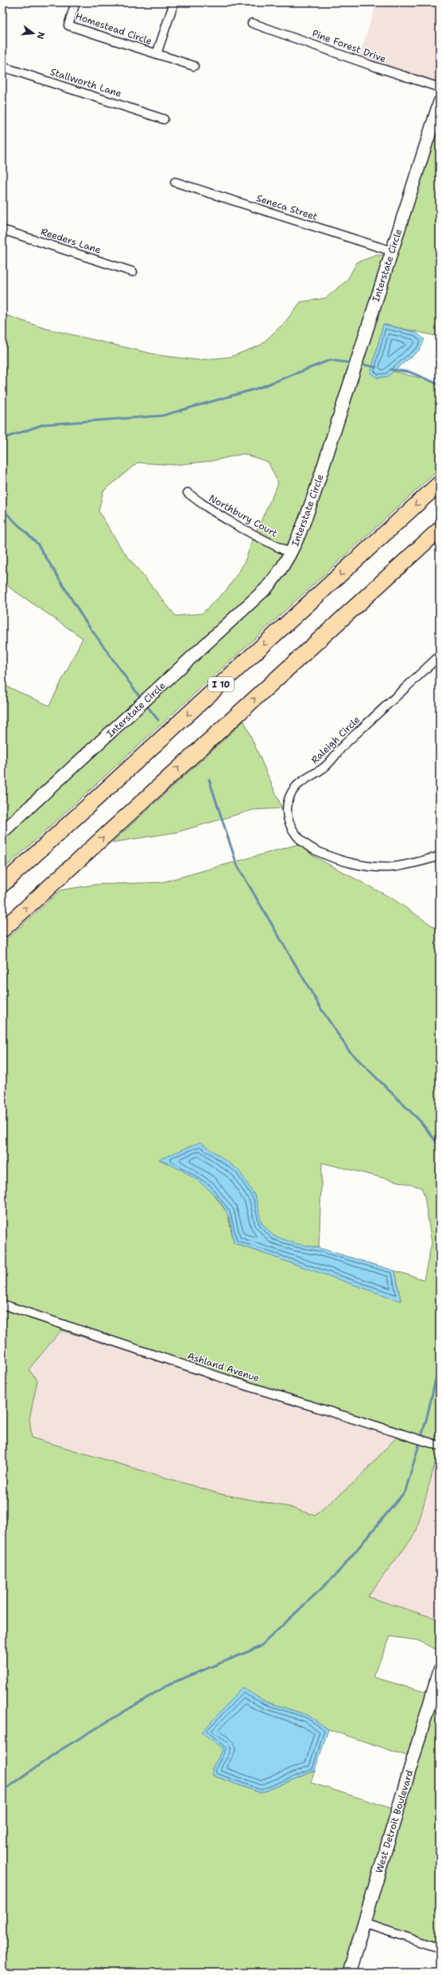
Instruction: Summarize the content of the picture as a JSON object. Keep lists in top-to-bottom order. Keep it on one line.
{"streets":{"highway":["I 10"],"street":["Homestead Circle","Pine Forest Drive","Stallworth Lane","Seneca Street","Reeders Lane","Interstate Circle","Northbury Court","Raleigh Circle","Ashland Avenue","West Detroit Boulevard"]},"crossings":[["Seneca Street","Interstate Circle"],["Interstate Circle","Northbury Court"]],"north":"right"}
